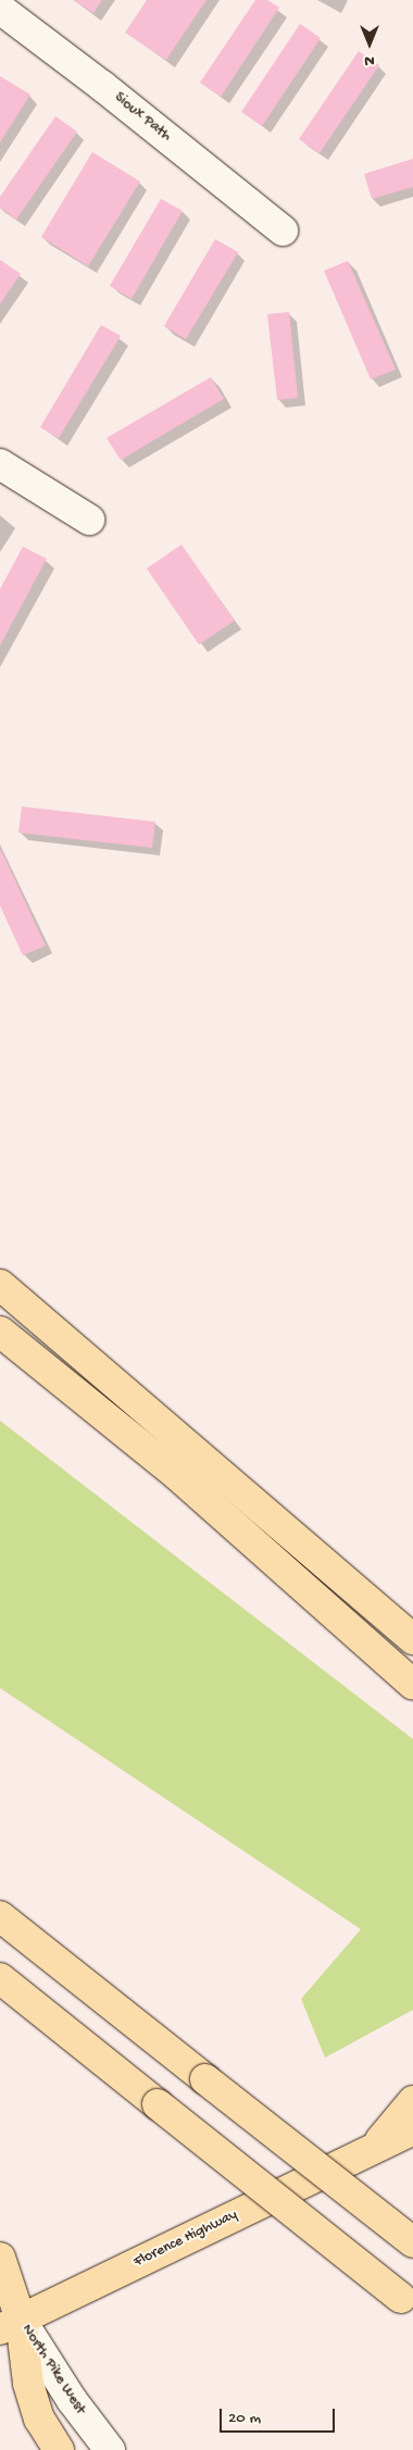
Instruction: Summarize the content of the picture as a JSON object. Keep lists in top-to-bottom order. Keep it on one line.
{"streets":{"main road":["Florence Highway","North Pike West"],"street":["Sioux Path"]},"crossings":[["Florence Highway","North Pike West"]],"scale_bar":"20 m","north":"bottom"}
